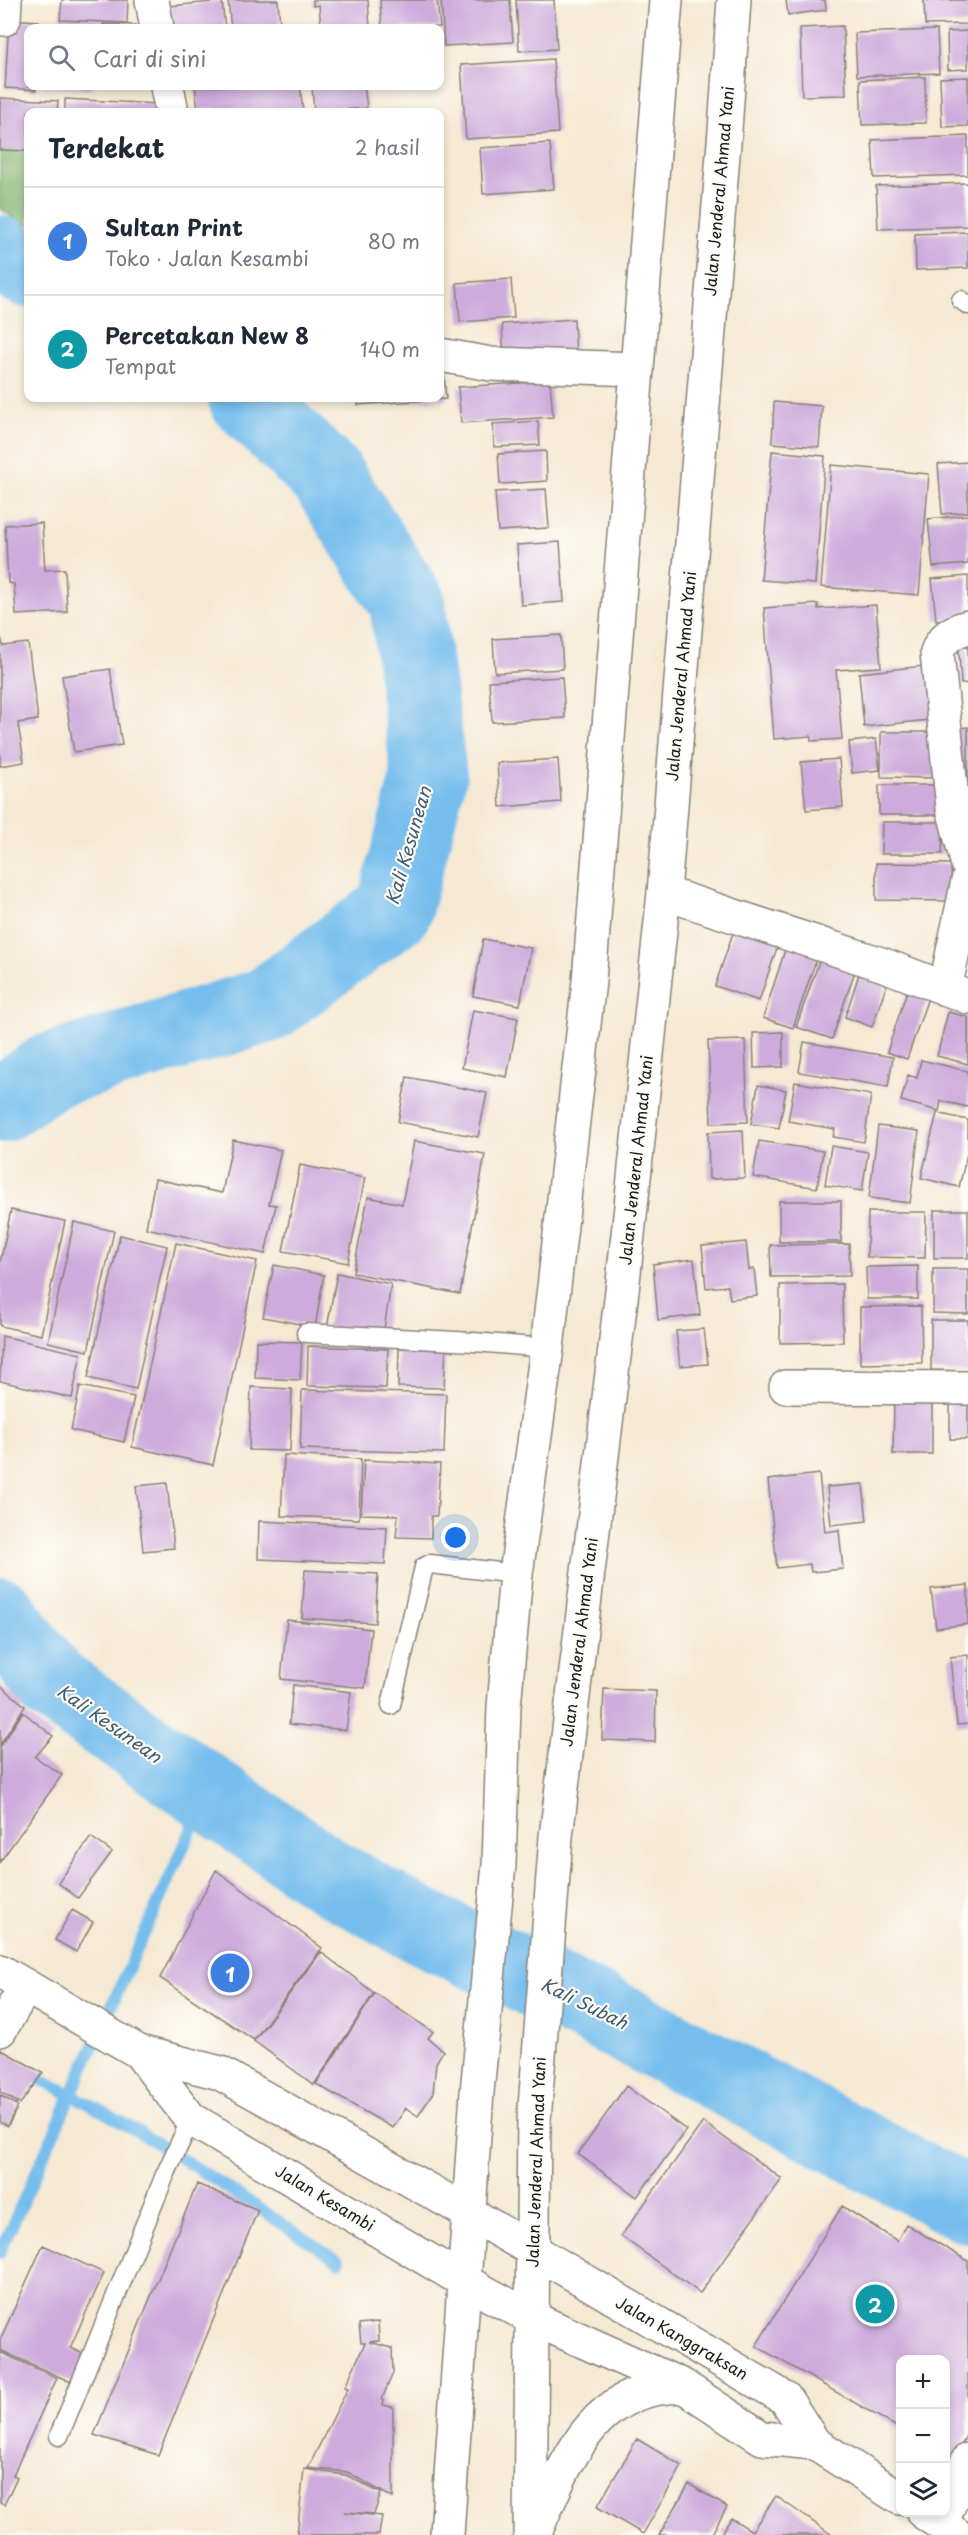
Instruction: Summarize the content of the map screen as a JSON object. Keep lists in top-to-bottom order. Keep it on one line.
{"streets":{"main road":["Jalan Jenderal Ahmad Yani","Jalan Kesambi","Jalan Kanggraksan"]},"crossings":[["Jalan Jenderal Ahmad Yani","Jalan Kesambi"],["Jalan Jenderal Ahmad Yani","Jalan Kanggraksan"],["Jalan Kesambi","Jalan Kanggraksan"]],"water":["Kali Kesunean","Kali Subah"],"page":{"search":"Cari di sini","heading":["Terdekat","2 hasil"],"list":[{"mark":"1","name":"Sultan Print","note":"Toko · Jalan Kesambi","value":"80 m"},{"mark":"2","name":"Percetakan New 8","note":"Tempat","value":"140 m"}],"pins":["1","2"],"map_buttons":["+","−"]}}
